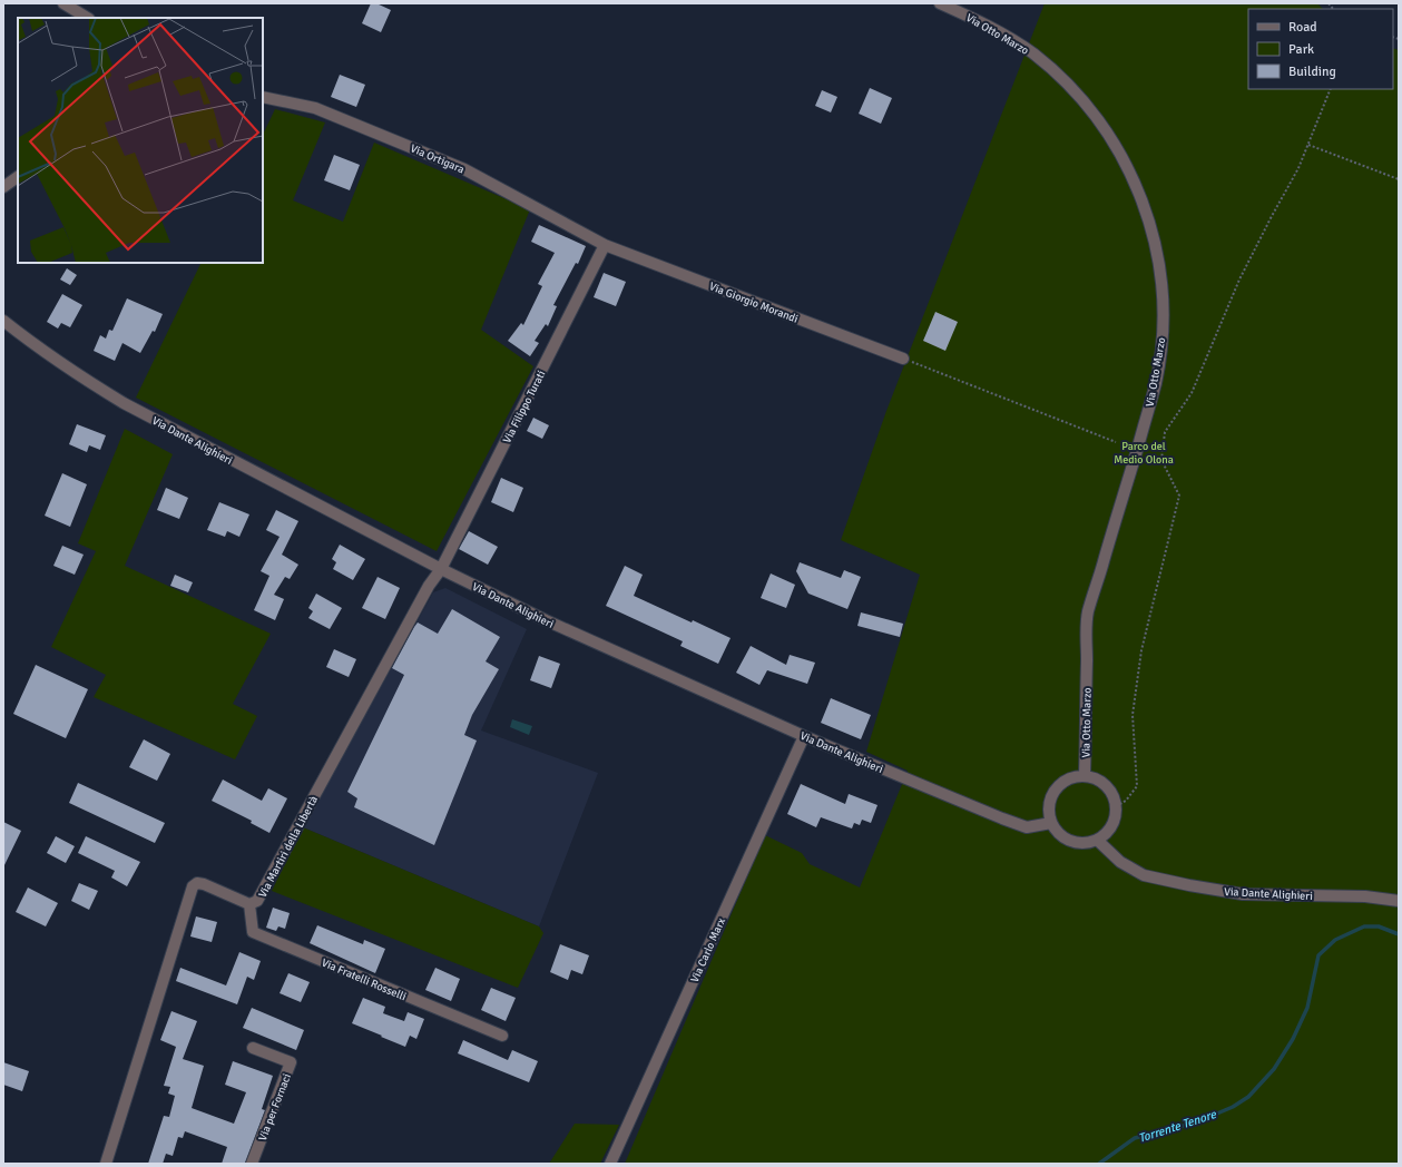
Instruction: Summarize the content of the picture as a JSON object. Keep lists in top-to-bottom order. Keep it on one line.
{"streets":{"street":["Via Otto Marzo","Via Ortigara","Via Giorgio Morandi","Via Filippo Turati","Via Dante Alighieri","Via Martiri della Libertà","Via Carlo Marx","Via Fratelli Rosselli","Via per Fornaci"]},"crossings":[["Via Otto Marzo","Via Dante Alighieri"],["Via Ortigara","Via Giorgio Morandi"],["Via Ortigara","Via Filippo Turati"],["Via Giorgio Morandi","Via Filippo Turati"],["Via Filippo Turati","Via Dante Alighieri"],["Via Filippo Turati","Via Martiri della Libertà"],["Via Dante Alighieri","Via Martiri della Libertà"],["Via Dante Alighieri","Via Carlo Marx"],["Via Martiri della Libertà","Via Fratelli Rosselli"]],"water":["Torrente Tenore"],"parks":["Parco del Medio Olona"],"legend":["Road","Park","Building"]}
